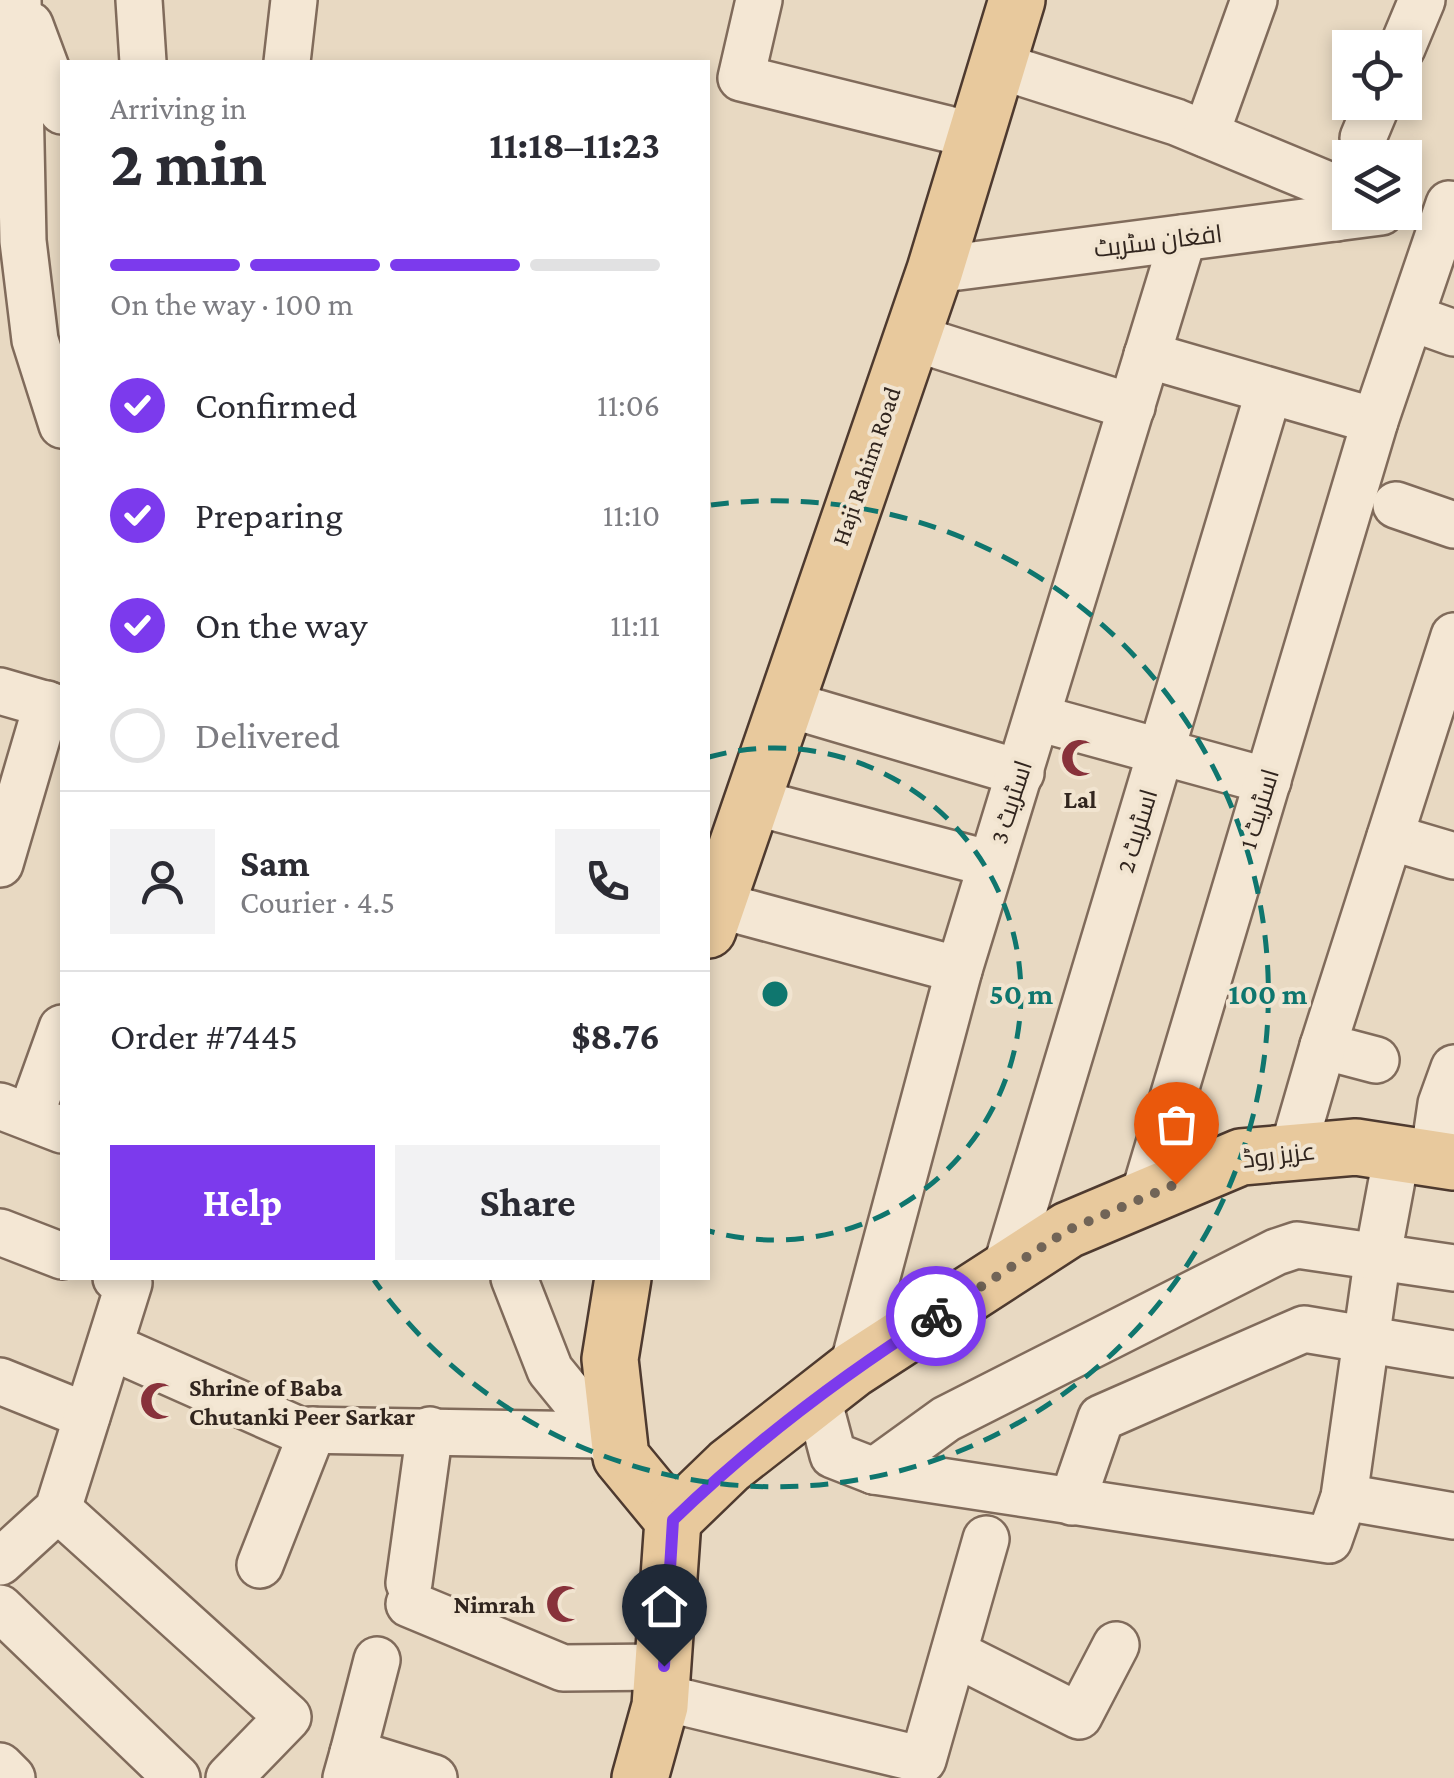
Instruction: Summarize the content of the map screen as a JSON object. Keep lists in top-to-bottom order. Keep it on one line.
{"streets":{"main road":["Haji Rahim Road","عزیز روڈ"],"street":["افغان سٹریٹ","اسٹریٹ 3","اسٹریٹ 1","اسٹریٹ 2"]},"crossings":[["افغان سٹریٹ","Haji Rahim Road"],["افغان سٹریٹ","اسٹریٹ 3"],["اسٹریٹ 3","عزیز روڈ"],["اسٹریٹ 1","عزیز روڈ"],["اسٹریٹ 2","عزیز روڈ"]],"places":{"mosque":["Lal","Shrine of Baba Chutanki Peer Sarkar","Nimrah"]},"page":{"heading":["2 min","Arriving in","11:18–11:23"],"panel":["Sam","Courier · 4.5","Order #7445","$8.76"],"bar":"On the way · 100 m","list":[["Confirmed","11:06"],["Preparing","11:10"],["On the way","11:11"],"Delivered"],"buttons":["Help","Share"]},"rings":["50 m","100 m"]}
